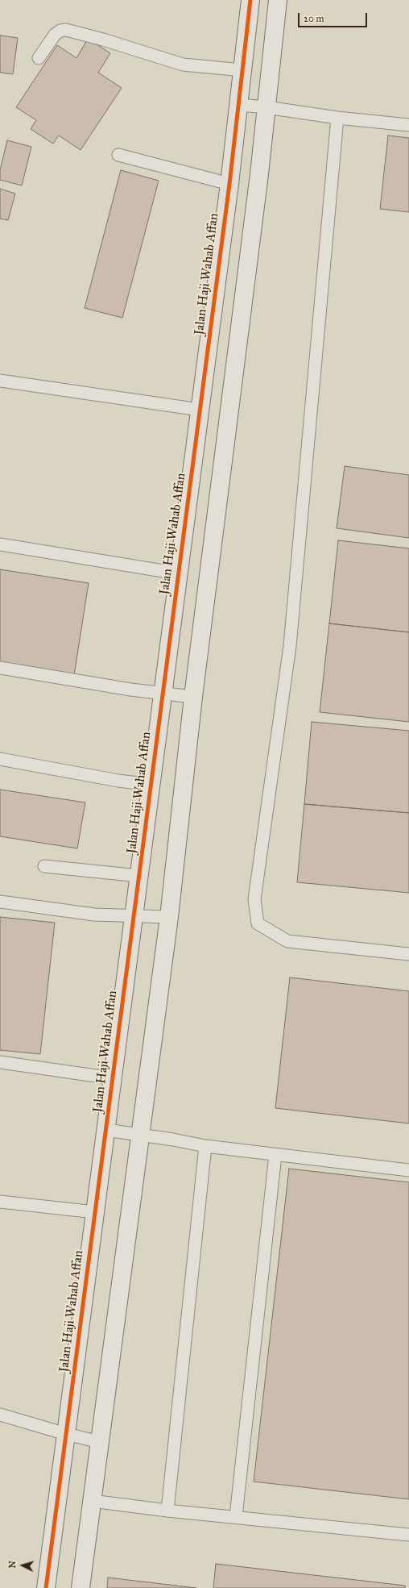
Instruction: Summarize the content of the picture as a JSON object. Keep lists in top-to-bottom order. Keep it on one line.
{"streets":{"street":["Jalan Haji Wahab Affan"]},"scale_bar":"20 m","north":"left"}
